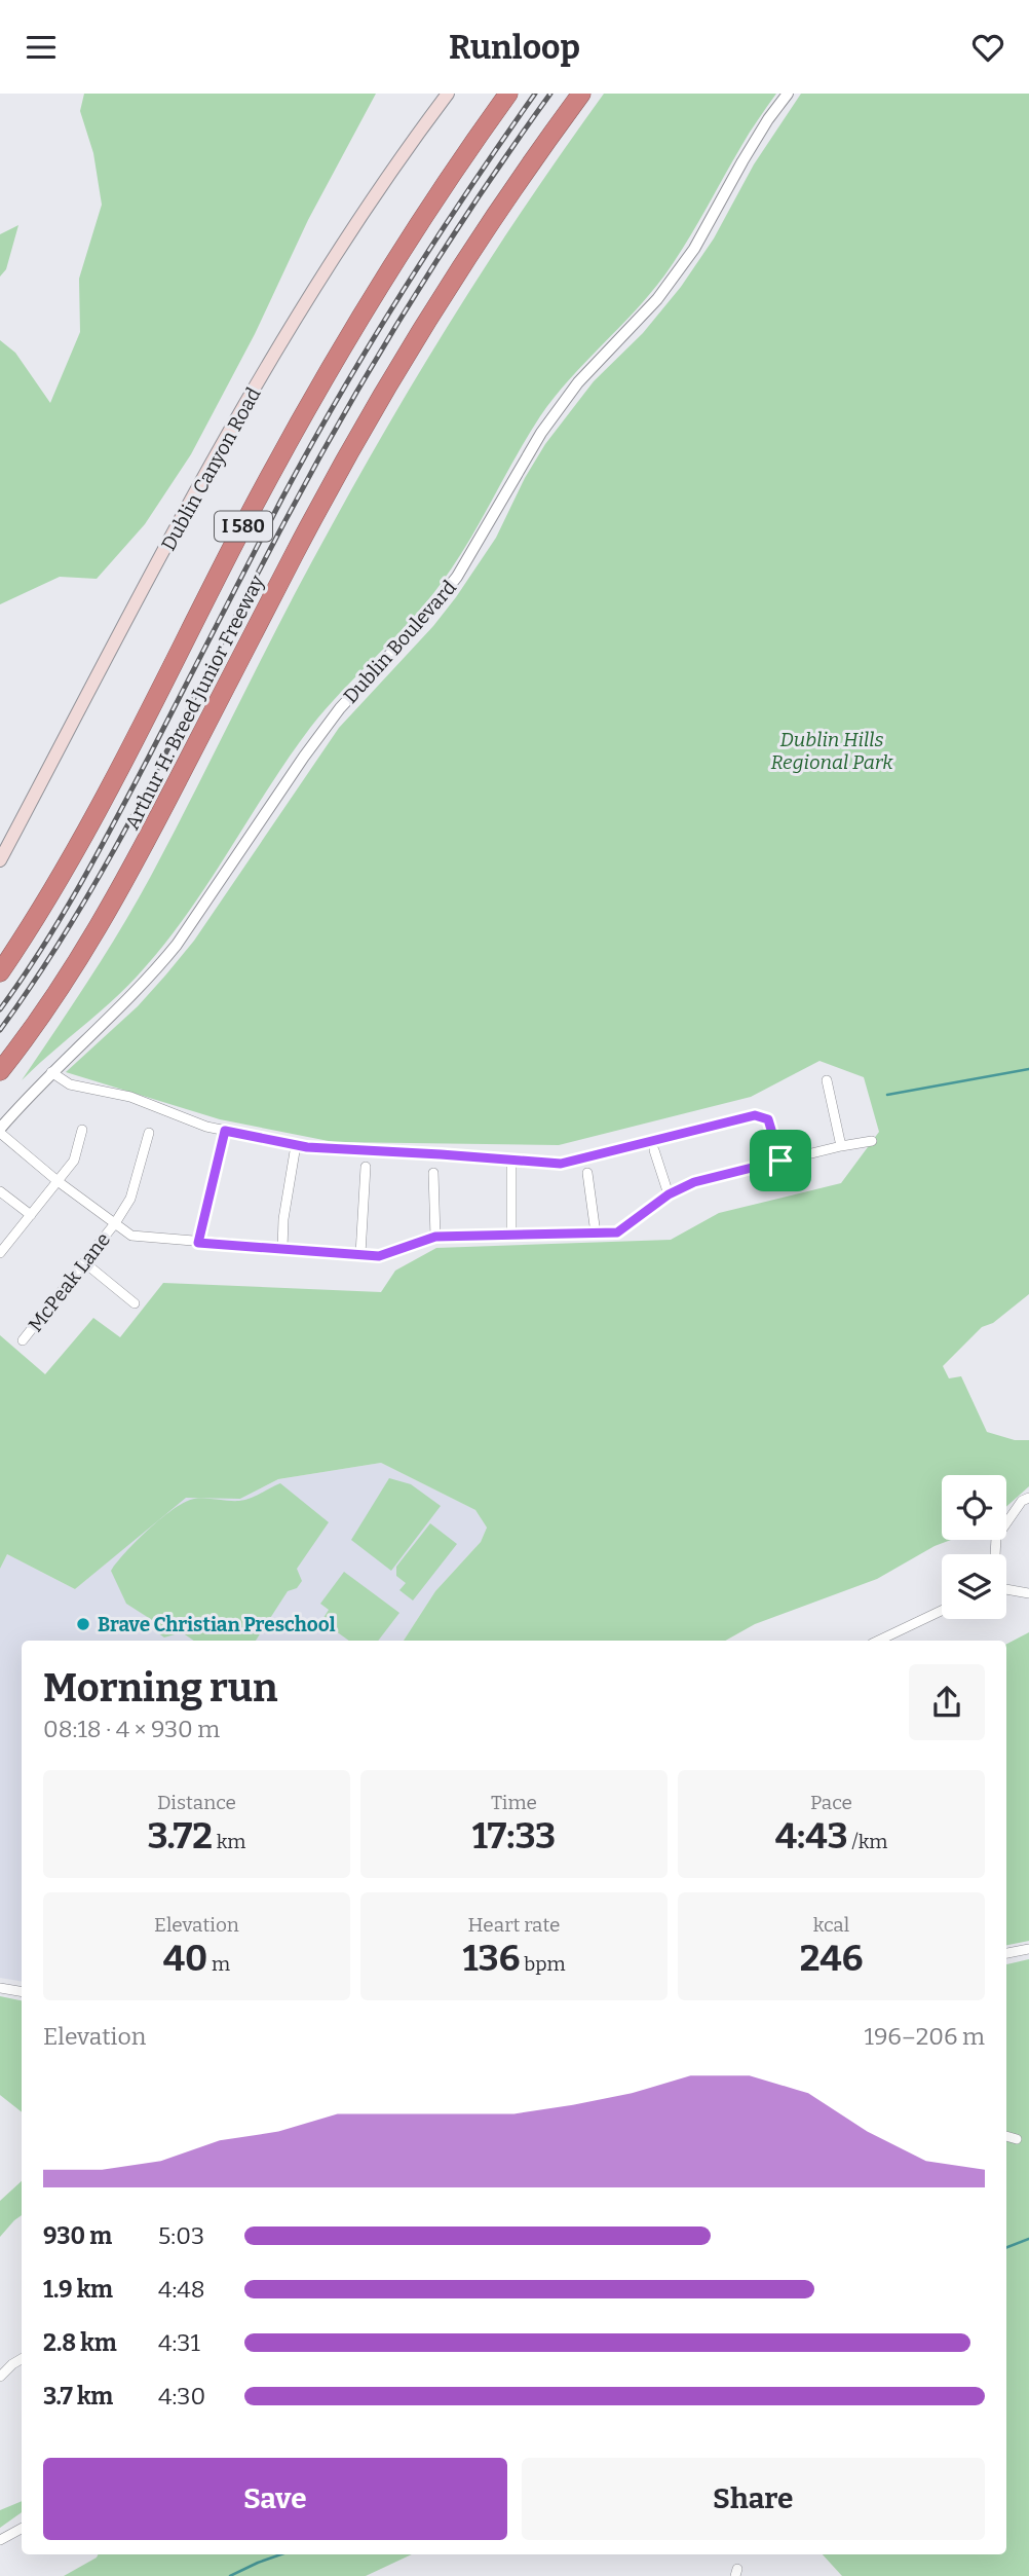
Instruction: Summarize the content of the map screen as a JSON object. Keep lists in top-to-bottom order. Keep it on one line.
{"streets":{"highway":["I 580","Arthur H. Breed Junior Freeway"],"main road":["Dublin Canyon Road"],"street":["Dublin Boulevard","McPeak Lane"]},"parks":["Dublin Hills Regional Park"],"places":["Brave Christian Preschool"],"page":{"header":"Runloop","heading":["Morning run","08:18 · 4 × 930 m"],"stats":[["Distance","3.72 km"],["Time","17:33"],["Pace","4:43 /km"],["Elevation","40 m"],["Heart rate","136 bpm"],["kcal","246"]],"chart":["Elevation","196–206 m"],"list":[{"name":"930 m","note":"5:03"},{"name":"1.9 km","note":"4:48"},{"name":"2.8 km","note":"4:31"},{"name":"3.7 km","note":"4:30"}],"buttons":["Save","Share"]}}
